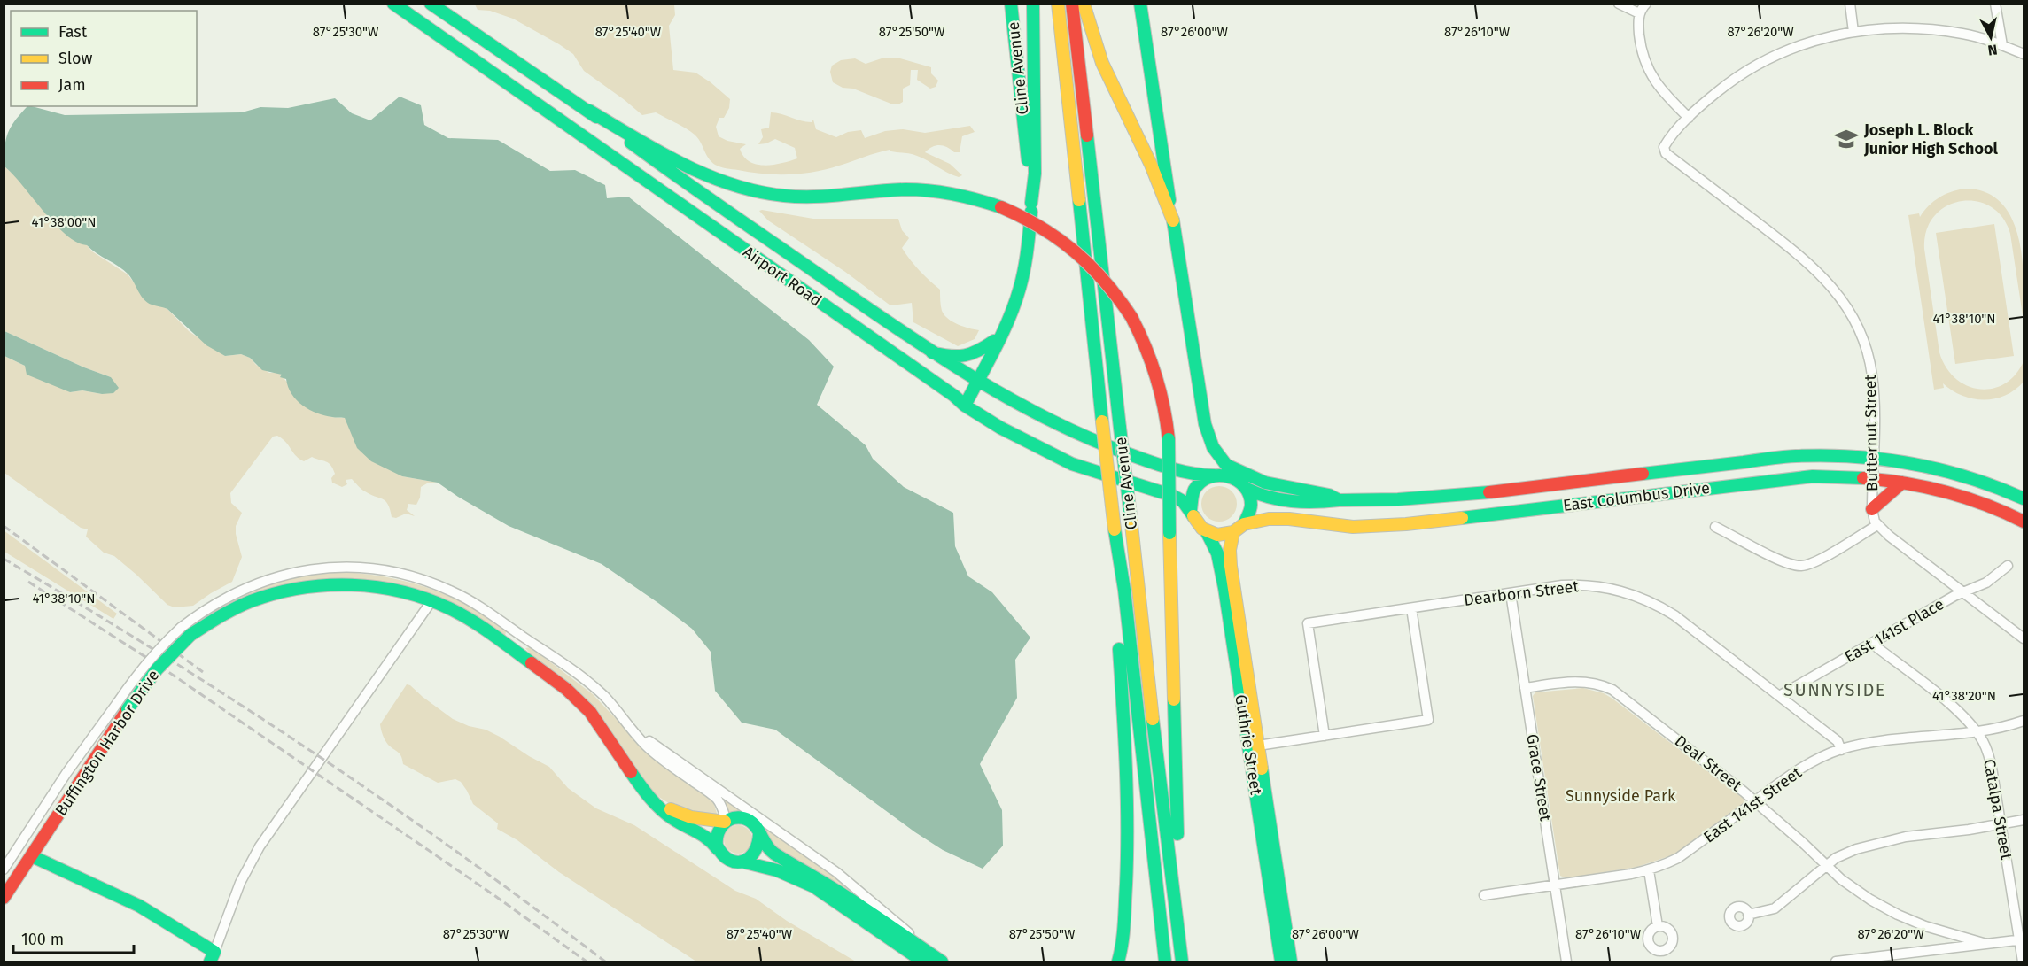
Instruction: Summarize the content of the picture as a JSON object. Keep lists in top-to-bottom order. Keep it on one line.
{"streets":{"main road":["Cline Avenue","Airport Road","East Columbus Drive","Buffington Harbor Drive","Guthrie Street"],"street":["Butternut Street","Dearborn Street","East 141st Place","Deal Street","Grace Street","East 141st Street","Catalpa Street"]},"crossings":[["Cline Avenue","Airport Road"],["Airport Road","East Columbus Drive"],["Airport Road","Guthrie Street"],["Butternut Street","East Columbus Drive"],["East Columbus Drive","Guthrie Street"],["Dearborn Street","East 141st Place"],["Dearborn Street","Grace Street"],["Dearborn Street","East 141st Street"],["East 141st Place","Catalpa Street"],["Deal Street","Grace Street"],["Deal Street","East 141st Street"],["Grace Street","East 141st Street"],["East 141st Street","Catalpa Street"]],"districts":["SUNNYSIDE"],"parks":["Sunnyside Park"],"places":{"school or university":["Joseph L. Block Junior High School"]},"legend":["Fast","Slow","Jam"],"scale_bar":"100 m","north":"bottom","coordinates":["87°25'30\"W","87°25'40\"W","87°25'50\"W","87°26'00\"W","87°26'10\"W","87°26'20\"W","41°38'00\"N","41°38'10\"N","41°38'20\"N"]}
